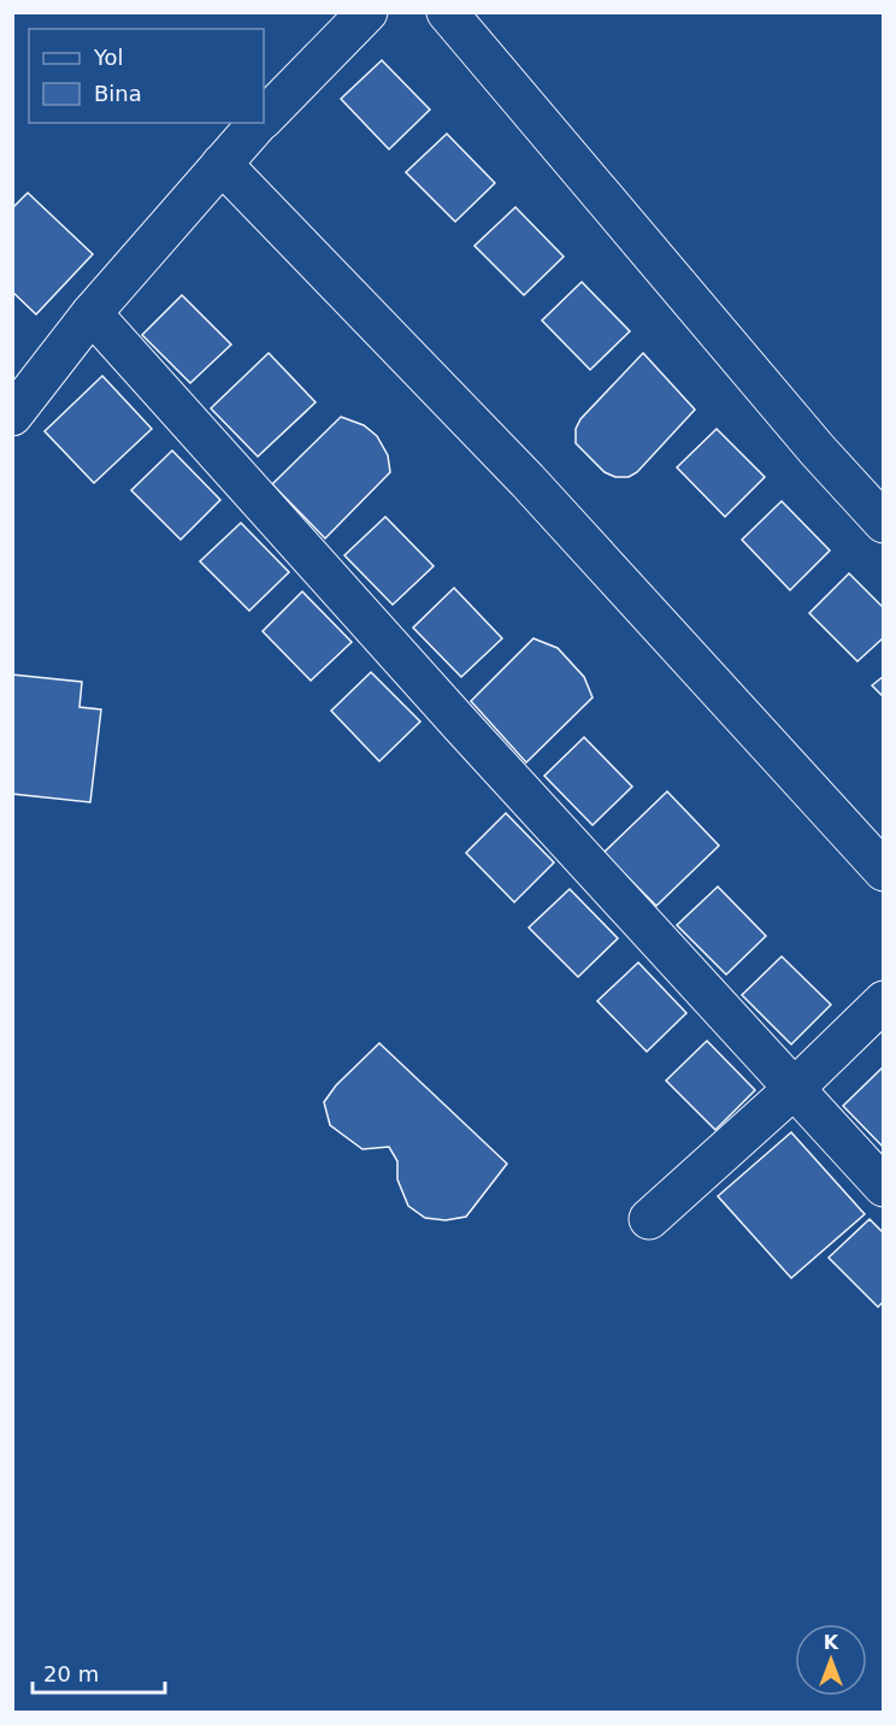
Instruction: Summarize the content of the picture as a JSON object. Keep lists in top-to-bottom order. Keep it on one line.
{"legend":["Yol","Bina"],"scale_bar":"20 m","north":"top"}
